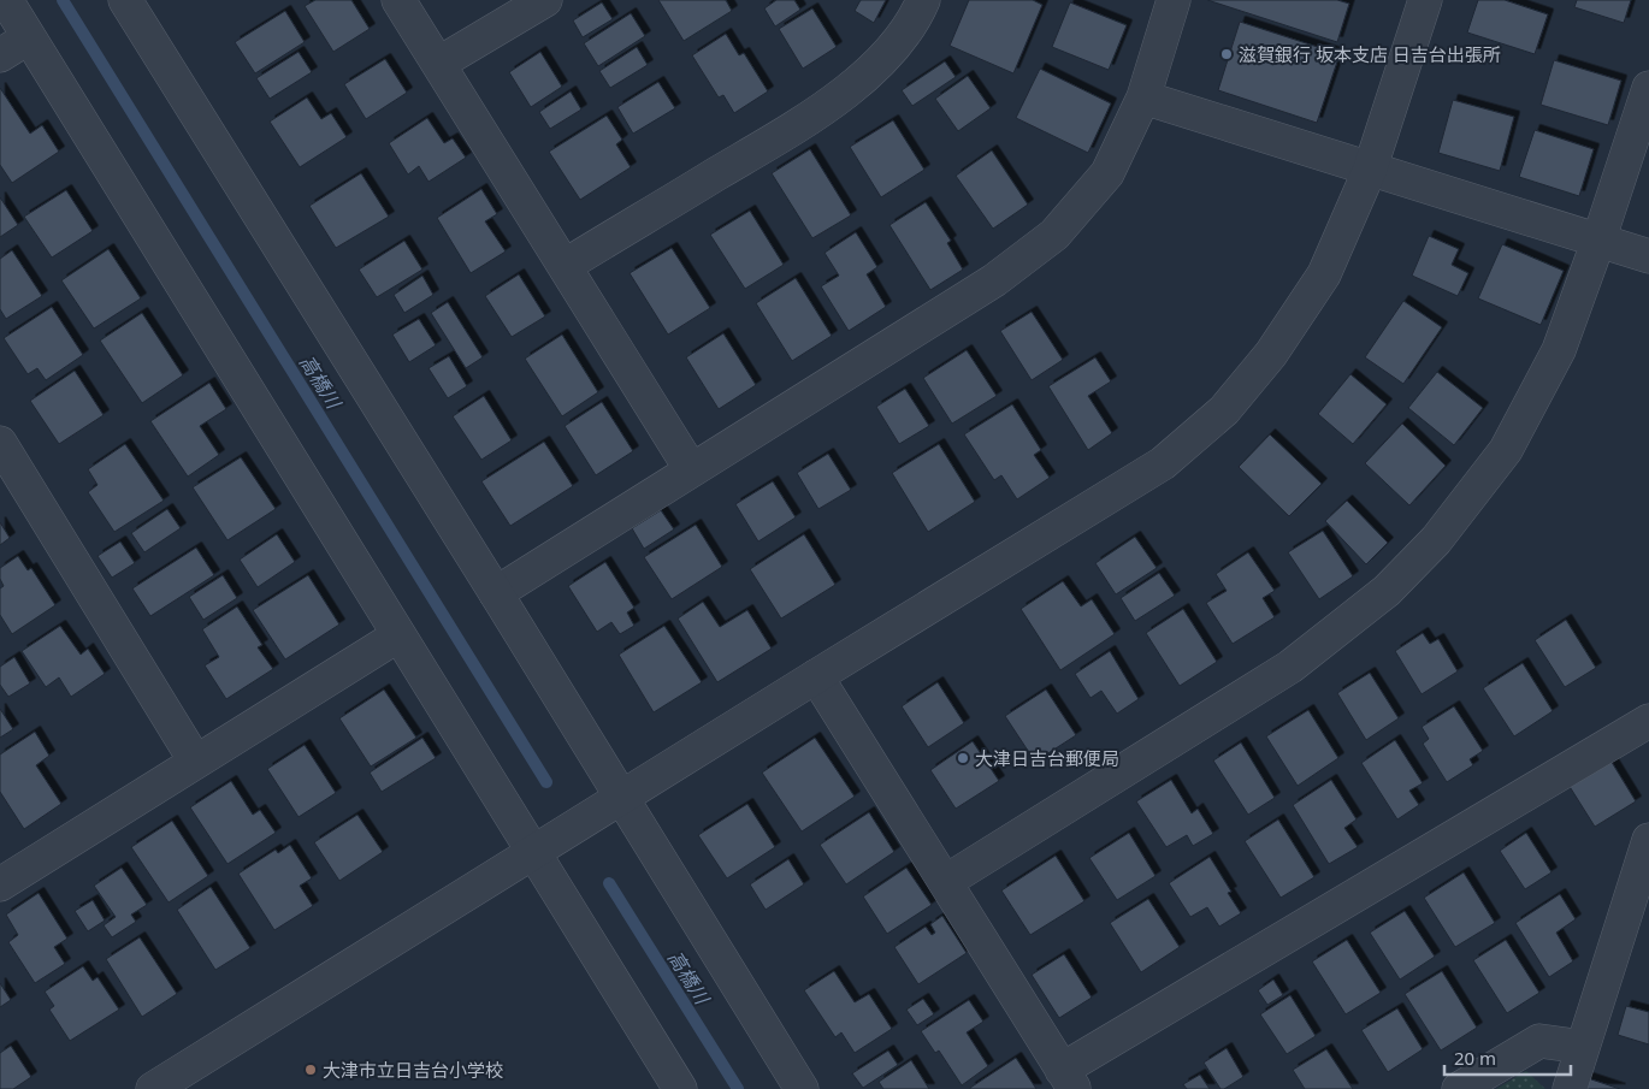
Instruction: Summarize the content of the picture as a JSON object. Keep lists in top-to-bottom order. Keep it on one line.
{"water":["高橋川"],"places":["滋賀銀行 坂本支店 日吉台出張所","大津日吉台郵便局","大津市立日吉台小学校"],"scale_bar":"20 m"}
